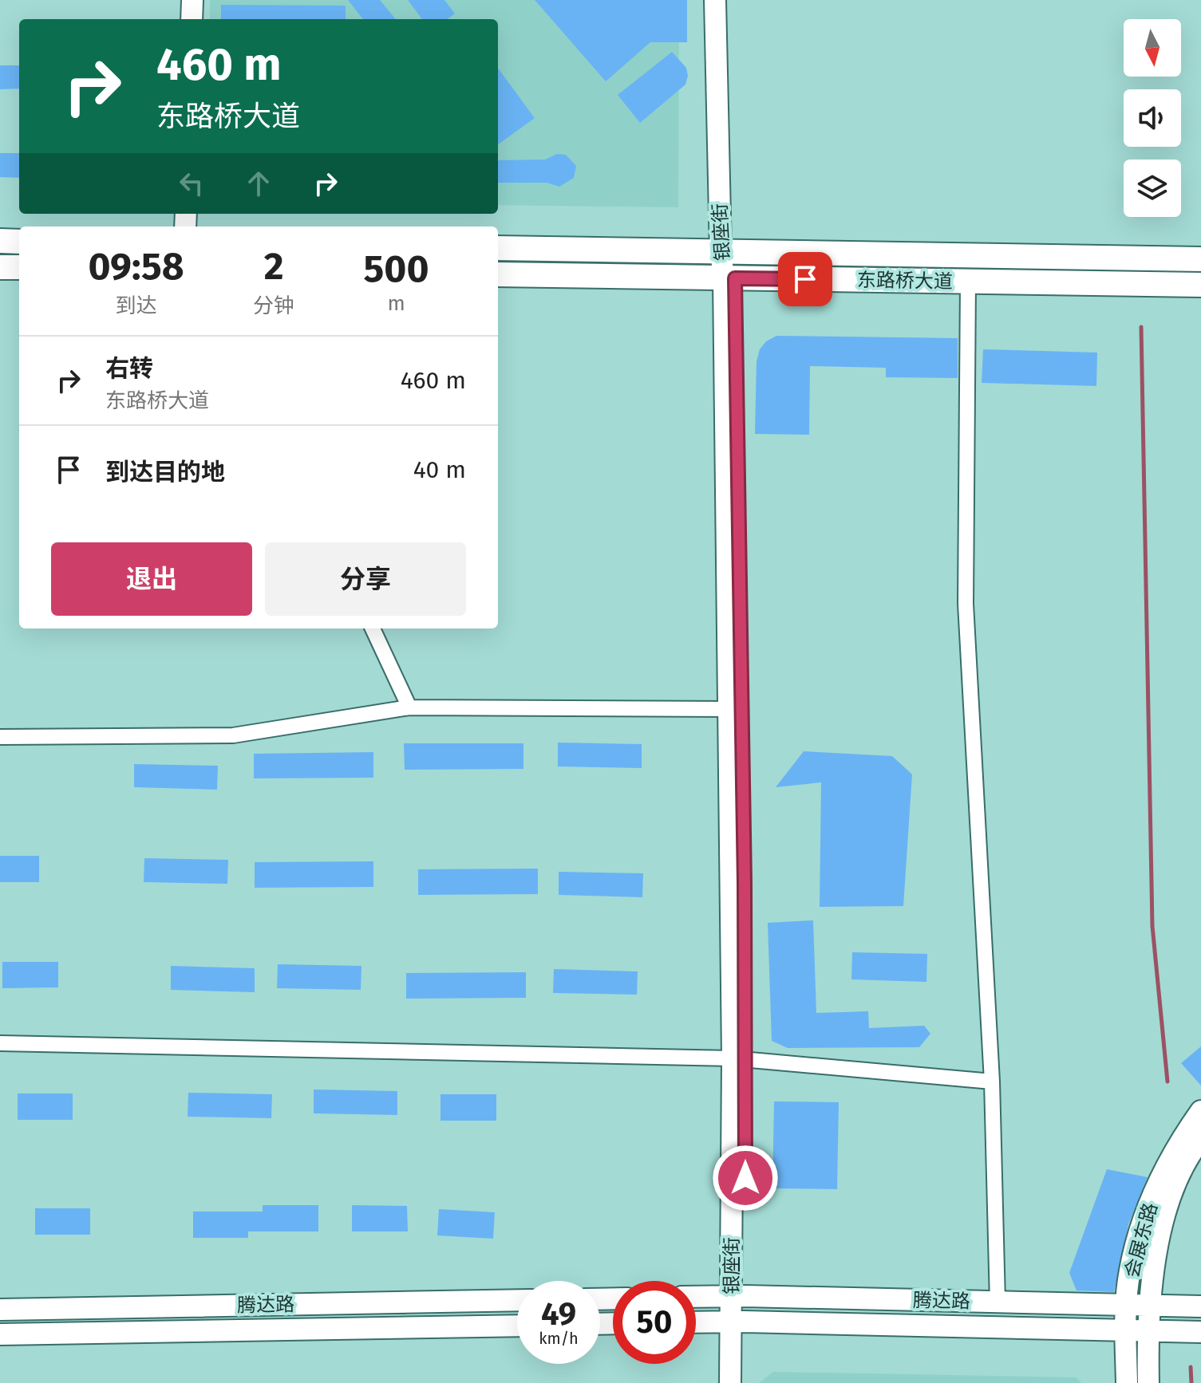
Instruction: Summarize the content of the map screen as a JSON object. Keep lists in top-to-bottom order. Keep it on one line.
{"streets":{"main road":["银座街","东路桥大道","会展东路","腾达路"]},"crossings":[["银座街","东路桥大道"],["银座街","腾达路"],["会展东路","腾达路"]],"north":"bottom","page":{"turn":["460 m","东路桥大道"],"eta":["09:58","到达","2","分钟","500","m"],"list":[{"name":"右转","note":"东路桥大道","value":"460 m"},{"name":"到达目的地","value":"40 m"}],"buttons":["退出","分享"],"speed":"49 km/h","limit":"50"}}
